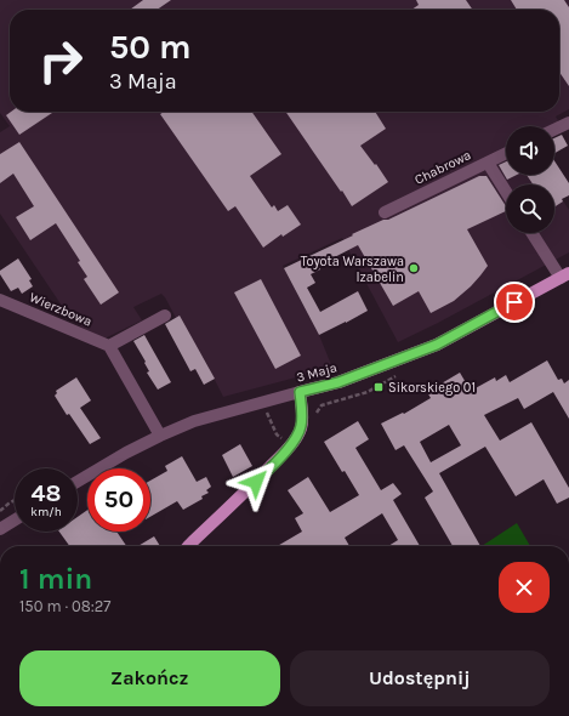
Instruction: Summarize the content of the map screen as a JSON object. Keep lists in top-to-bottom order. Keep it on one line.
{"streets":{"main road":["3 Maja"],"street":["Chabrowa","Wierzbowa"]},"places":{"other":["Toyota Warszawa Izabelin"],"transit":["Sikorskiego 01"]},"page":{"turn":["50 m","3 Maja"],"speed":"48 km/h","limit":"50","heading":["1 min","150 m · 08:27"],"buttons":["Zakończ","Udostępnij"]}}
